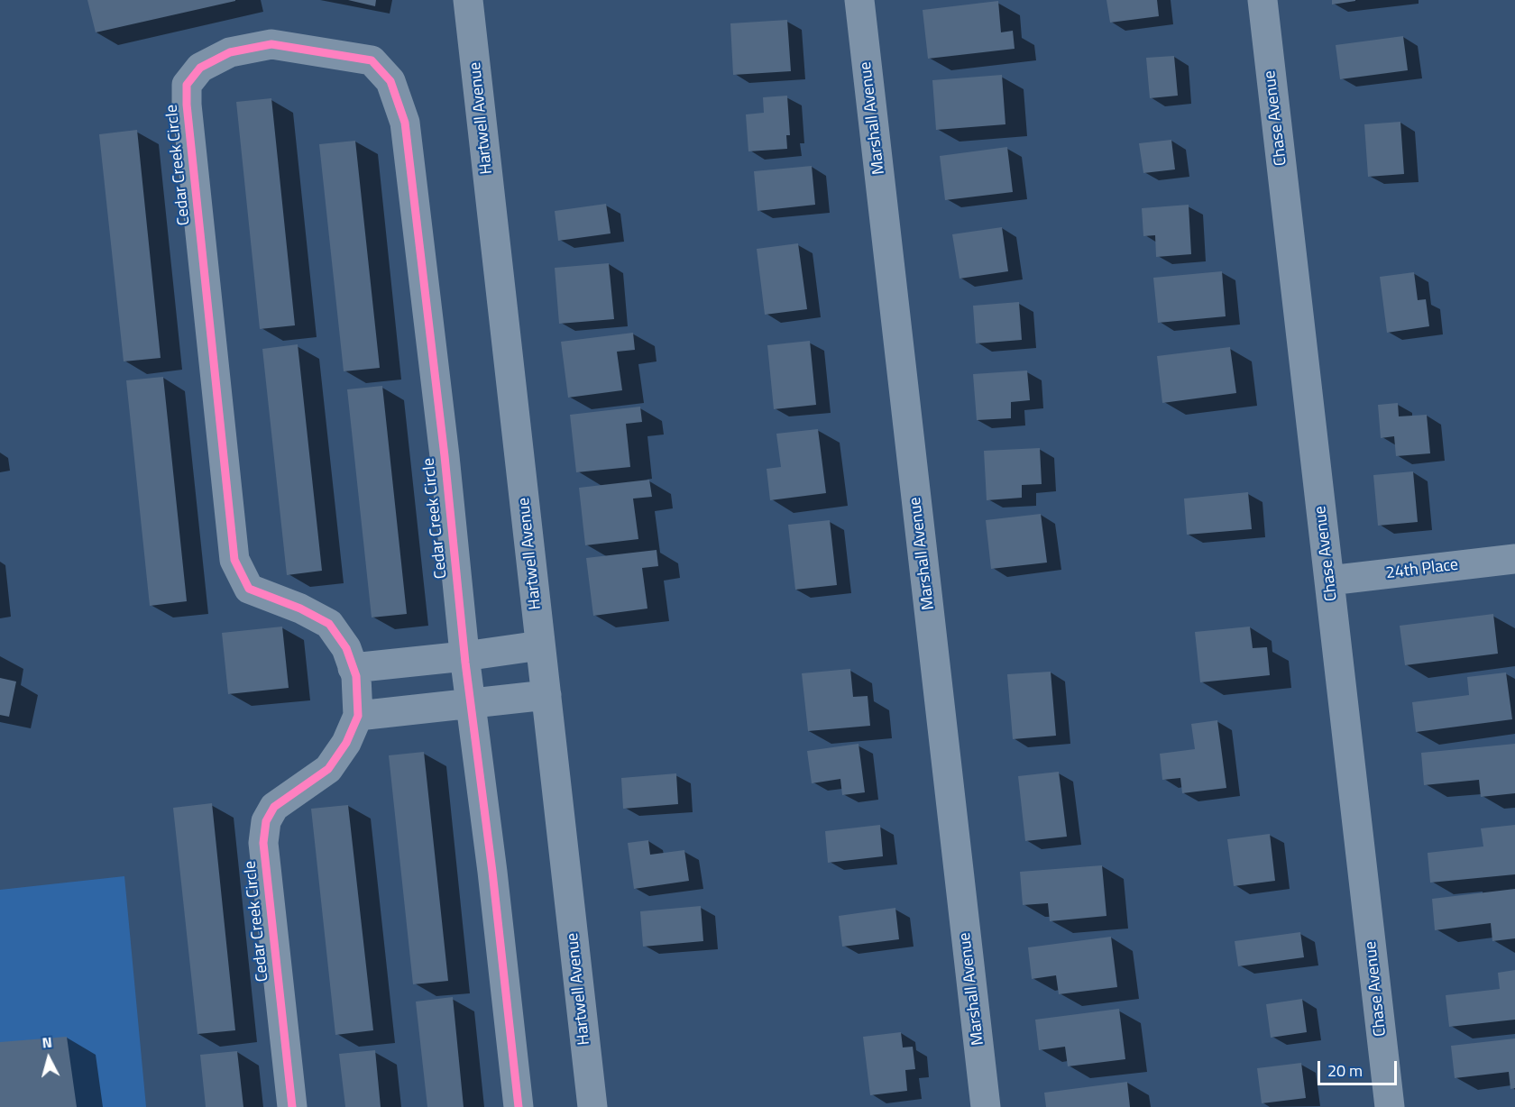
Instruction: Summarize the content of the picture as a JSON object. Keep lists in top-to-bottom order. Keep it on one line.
{"streets":{"street":["Hartwell Avenue","Marshall Avenue","Chase Avenue","Cedar Creek Circle","24th Place"]},"crossings":[["Chase Avenue","24th Place"]],"scale_bar":"20 m","north":"top"}
